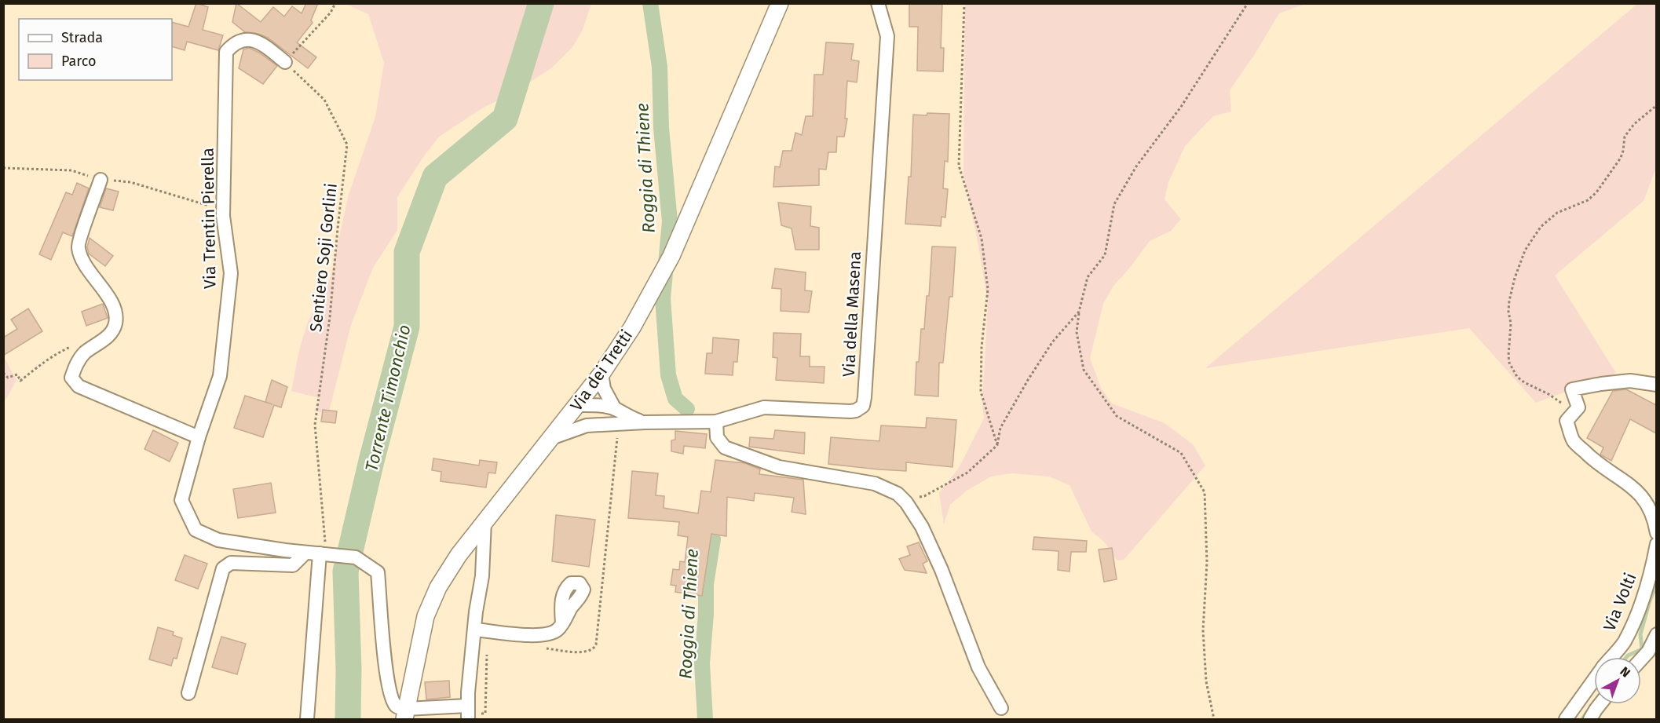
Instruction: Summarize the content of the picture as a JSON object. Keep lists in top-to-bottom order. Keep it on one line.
{"streets":{"street":["Via Trentin Pierella","Via della Masena","Via dei Tretti","Via Volti"],"path":["Sentiero Soji Gorlini"]},"crossings":[["Via Trentin Pierella","Sentiero Soji Gorlini"],["Via Trentin Pierella","Via dei Tretti"],["Via della Masena","Via dei Tretti"]],"water":["Roggia di Thiene","Torrente Timonchio"],"legend":["Strada","Parco"],"north":"top right"}
